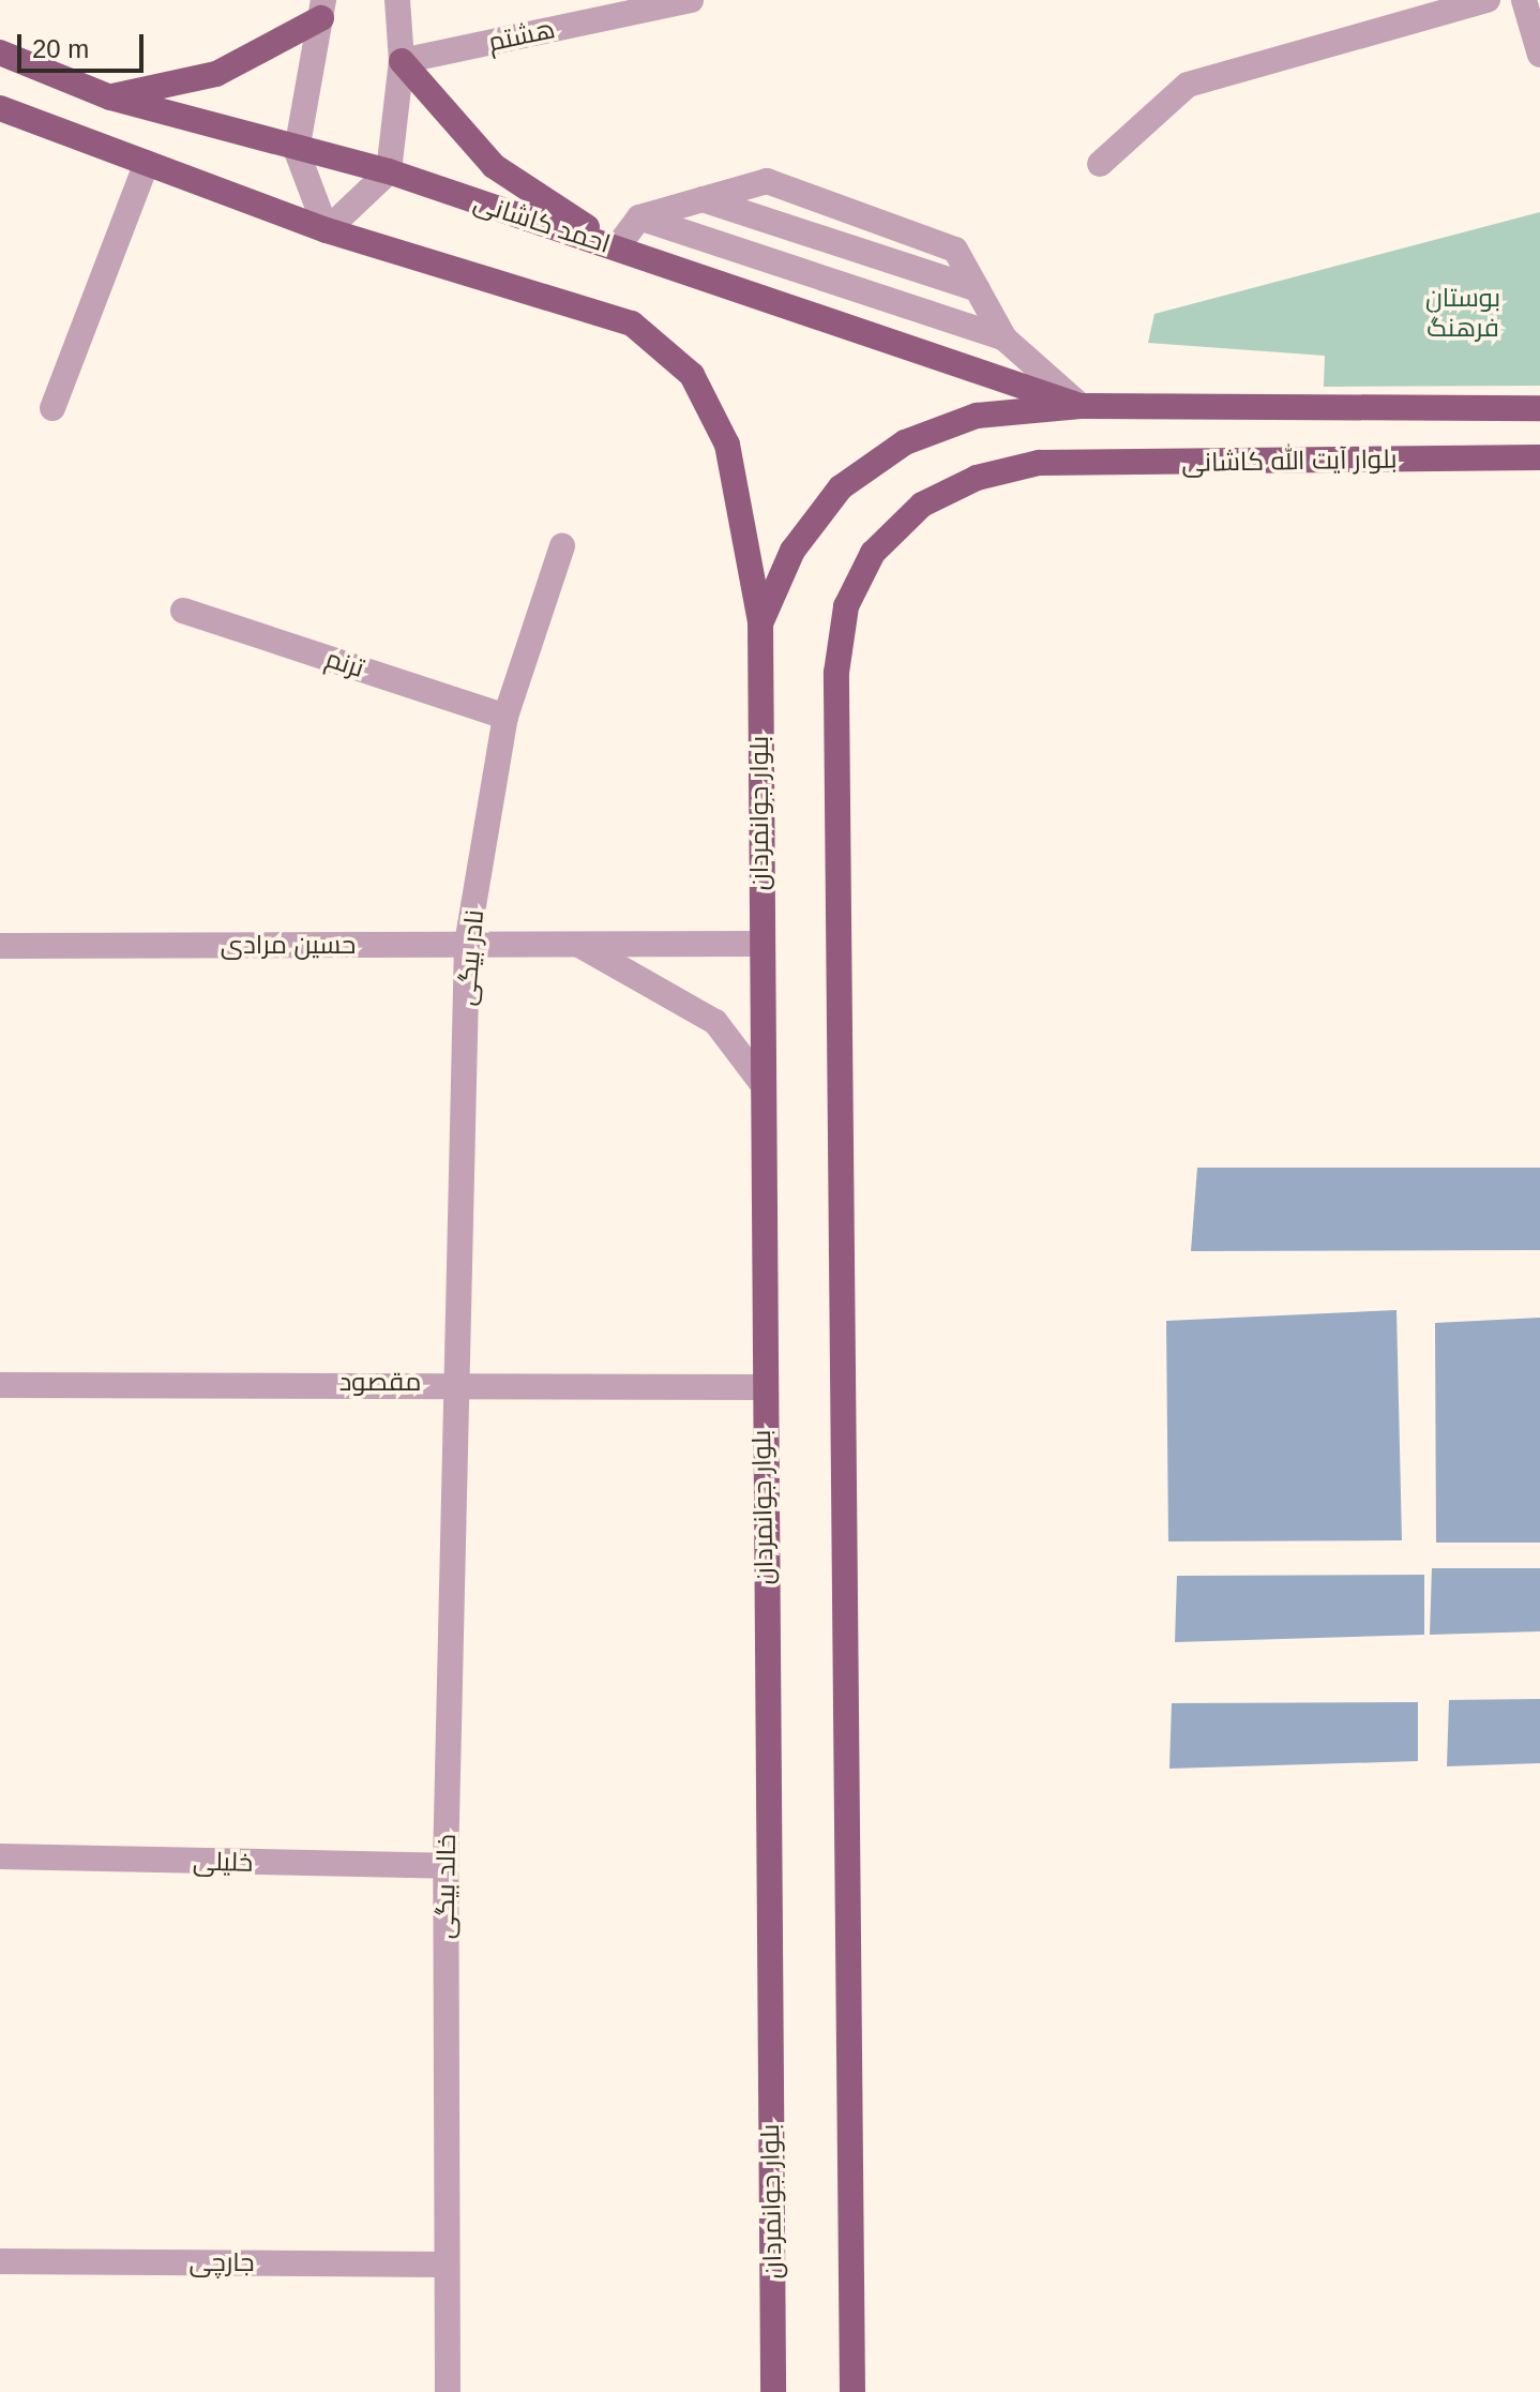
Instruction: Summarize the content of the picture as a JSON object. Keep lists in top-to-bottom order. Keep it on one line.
{"streets":{"main road":["احمد کاشانی","بلوار آیت الله کاشانی","بلوار جوانمردان"],"street":["هشتم","ترنم","حسین مرادی","نادر بیگی","مقصود","خلیلی","خالد بیگی","جارچی"]},"crossings":[["احمد کاشانی","بلوار آیت الله کاشانی"],["ترنم","نادر بیگی"],["بلوار جوانمردان","حسین مرادی"],["بلوار جوانمردان","مقصود"],["حسین مرادی","نادر بیگی"],["نادر بیگی","مقصود"],["نادر بیگی","خالد بیگی"],["مقصود","خالد بیگی"],["خلیلی","خالد بیگی"],["خالد بیگی","جارچی"]],"parks":["بوستان فرهنگ"],"scale_bar":"20 m"}
